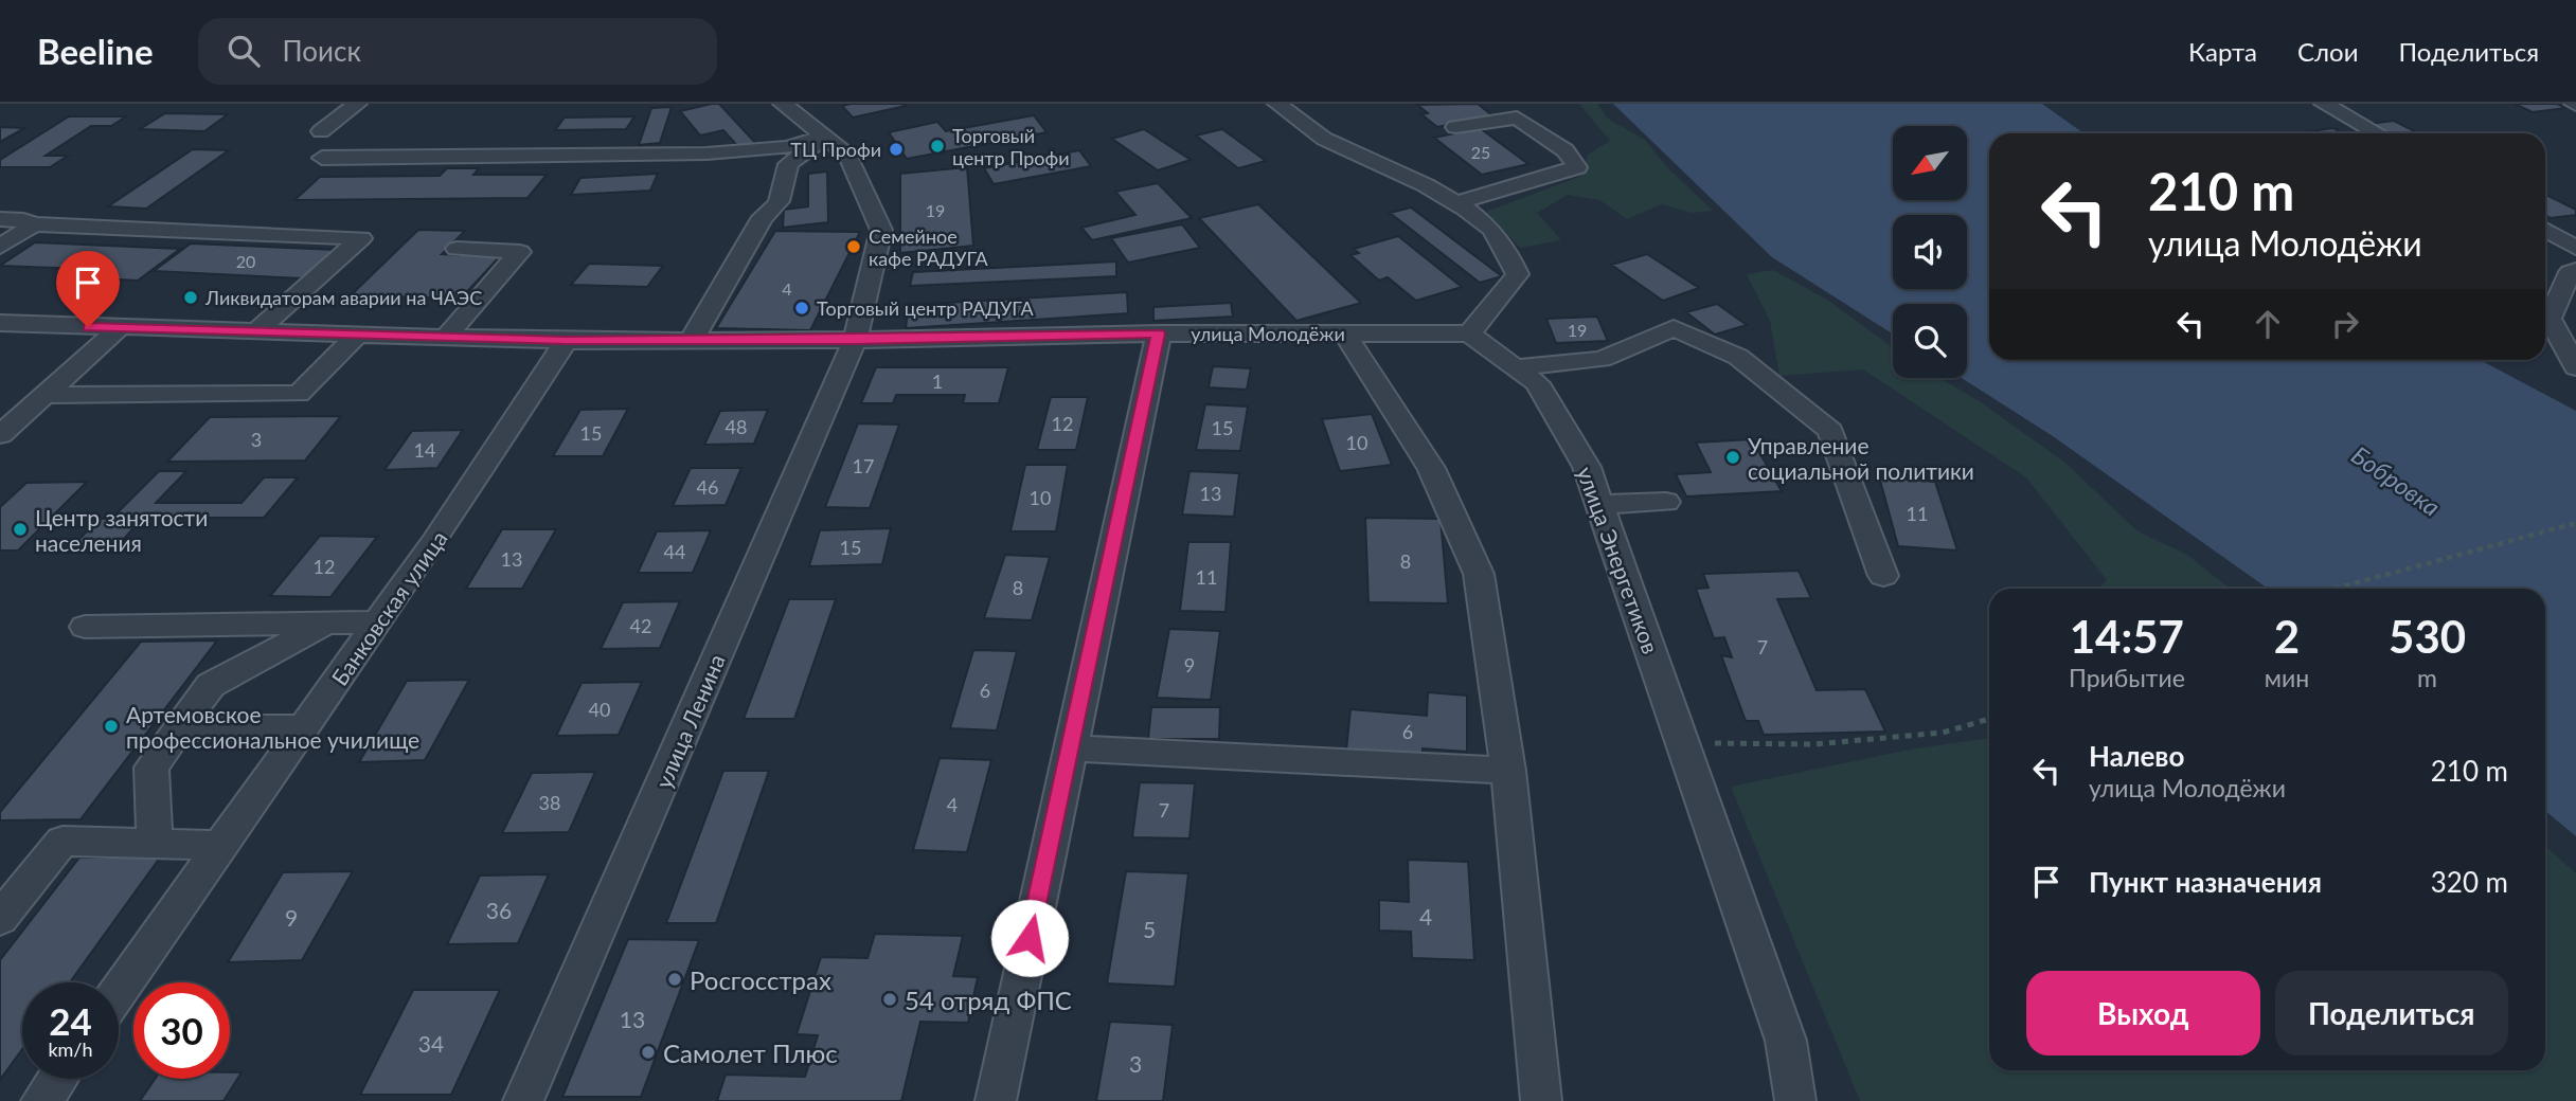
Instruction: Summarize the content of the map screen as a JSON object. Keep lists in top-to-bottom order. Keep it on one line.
{"streets":{"street":["улица Молодёжи","улица Энергетиков","Банковская улица","улица Ленина"]},"crossings":[["улица Молодёжи","улица Энергетиков"],["улица Молодёжи","Банковская улица"],["улица Молодёжи","улица Ленина"]],"water":["Бобровка"],"places":["Торговый центр Профи","ТЦ Профи","Семейное кафе РАДУГА","Ликвидаторам аварии на ЧАЭС","Торговый центр РАДУГА","Управление социальной политики","Центр занятости населения","Артемовское профессиональное училище","Росгосстрах","54 отряд ФПС","Самолет Плюс"],"house_numbers":["25","19","20","4","19","1","12","48","15","15","3","10","14","17","46","13","10","11","15","44","13","8","12","11","8","42","7","9","6","40","6","38","4","7","36","4","9","5","13","34","3"],"north":"bottom left","page":{"header":"Beeline","search":"Поиск","nav":["Карта","Слои","Поделиться"],"turn":["210 m","улица Молодёжи"],"eta":["14:57","Прибытие","2","мин","530","m"],"list":[{"name":"Налево","note":"улица Молодёжи","value":"210 m"},{"name":"Пункт назначения","value":"320 m"}],"buttons":["Выход","Поделиться"],"speed":"24 km/h","limit":"30"}}
